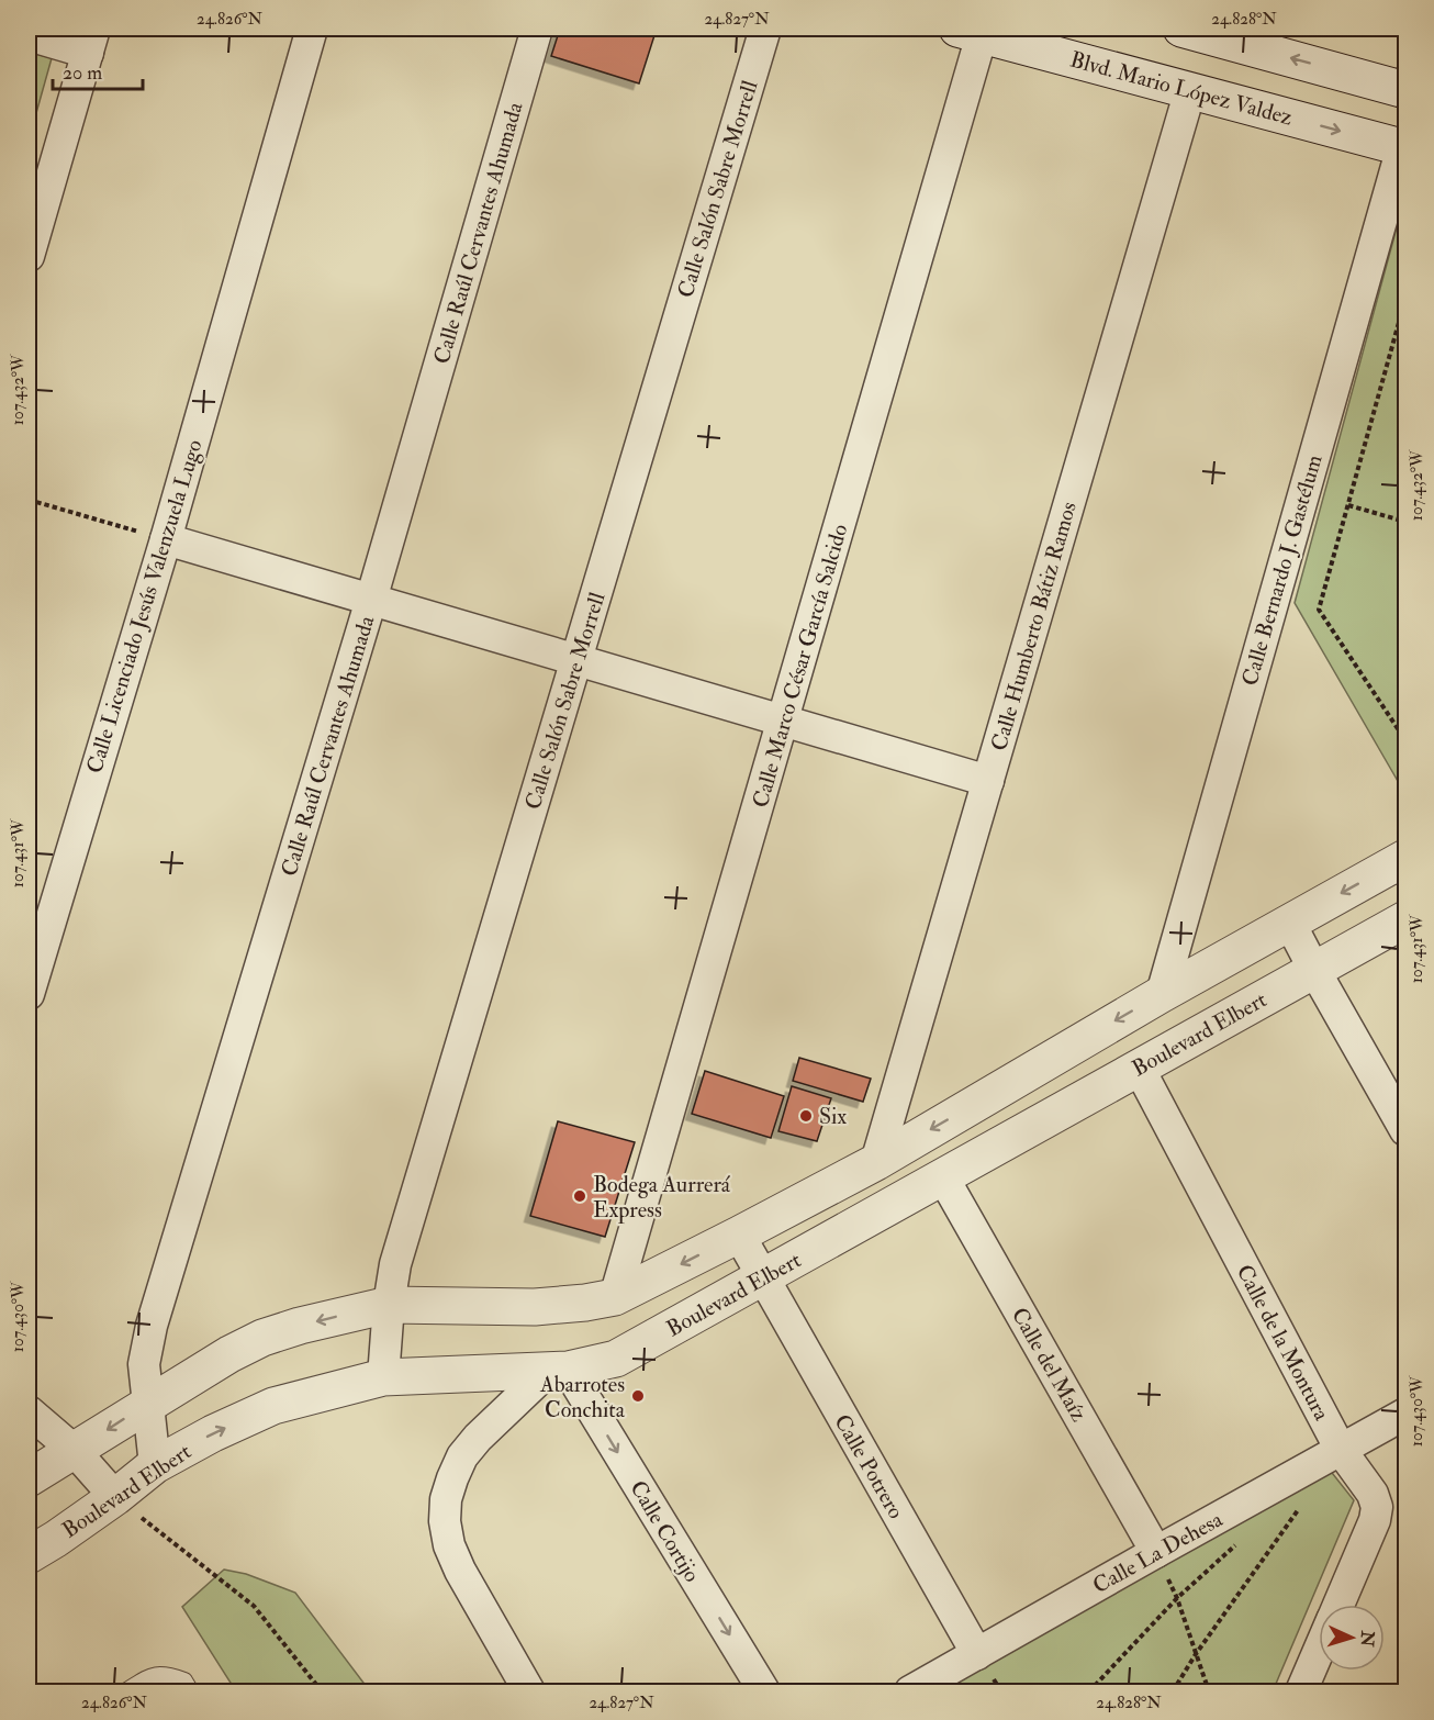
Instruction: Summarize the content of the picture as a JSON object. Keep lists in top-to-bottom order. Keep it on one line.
{"streets":{"street":["Blvd. Mario López Valdez","Calle Salón Sabre Morrell","Calle Raúl Cervantes Ahumada","Calle Bernardo J. Gastélum","Calle Licenciado Jesús Valenzuela Lugo","Calle Humberto Bátiz Ramos","Calle Marco César García Salcido","Boulevard Elbert","Calle de la Montura","Calle del Maíz","Calle Potrero","Calle Cortijo","Calle La Dehesa"]},"crossings":[["Blvd. Mario López Valdez","Calle Bernardo J. Gastélum"],["Blvd. Mario López Valdez","Calle Humberto Bátiz Ramos"],["Blvd. Mario López Valdez","Calle Marco César García Salcido"],["Calle Salón Sabre Morrell","Boulevard Elbert"],["Calle Raúl Cervantes Ahumada","Boulevard Elbert"],["Boulevard Elbert","Calle de la Montura"],["Boulevard Elbert","Calle del Maíz"],["Boulevard Elbert","Calle Potrero"],["Boulevard Elbert","Calle Cortijo"],["Calle de la Montura","Calle La Dehesa"],["Calle del Maíz","Calle La Dehesa"],["Calle Potrero","Calle La Dehesa"]],"one_way":["Calle Cortijo"],"places":["Six","Bodega Aurrerá Express","Abarrotes Conchita"],"scale_bar":"20 m","north":"right","coordinates":["24.826°N","24.827°N","24.828°N","107.432°W","107.431°W","107.430°W"]}
